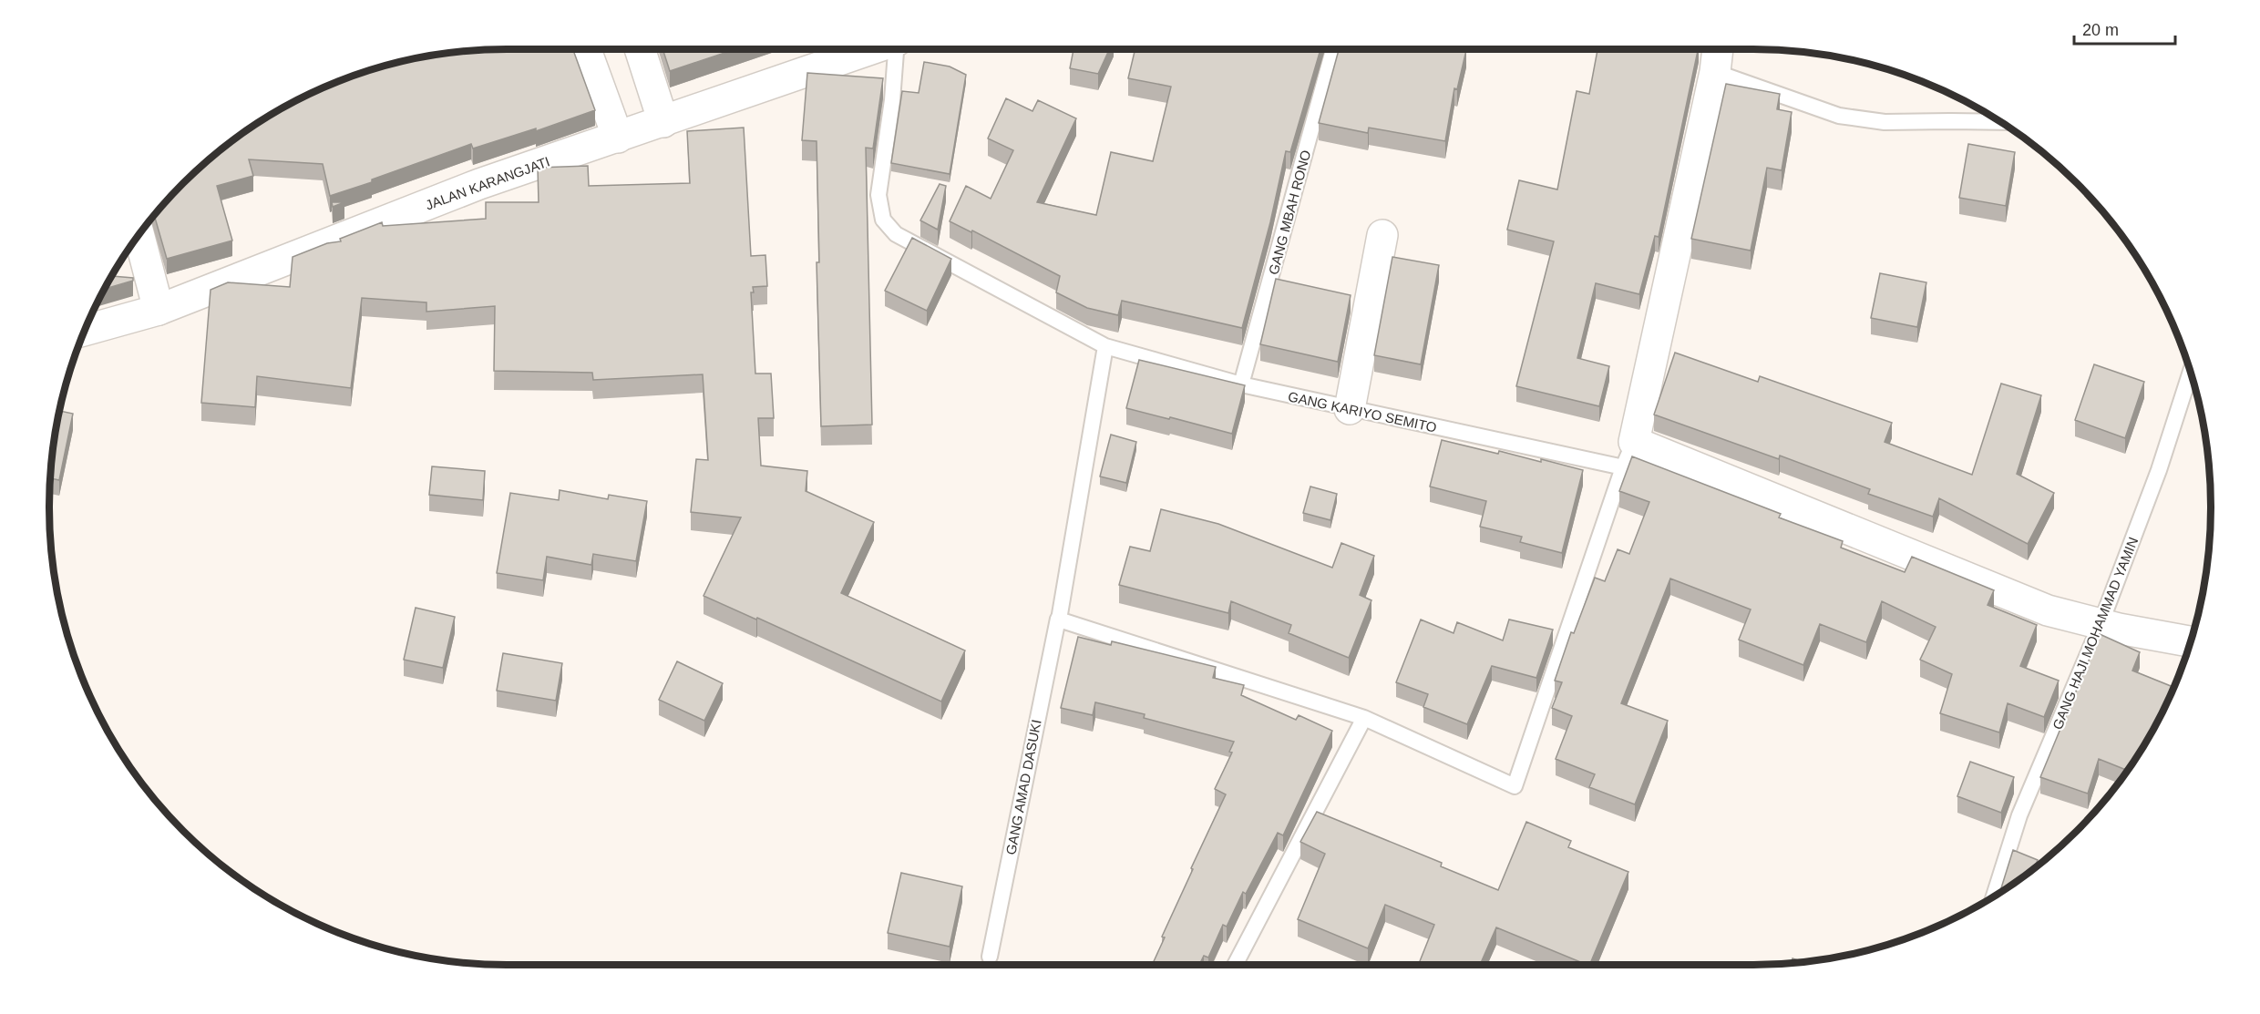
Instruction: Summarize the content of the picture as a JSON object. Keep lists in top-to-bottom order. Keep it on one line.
{"streets":{"street":["JALAN KARANGJATI"],"lane":["GANG MBAH RONO","GANG KARIYO SEMITO","GANG HAJI MOHAMMAD YAMIN","GANG AMAD DASUKI"]},"crossings":[["GANG MBAH RONO","GANG KARIYO SEMITO"],["GANG KARIYO SEMITO","GANG AMAD DASUKI"]],"scale_bar":"20 m"}
